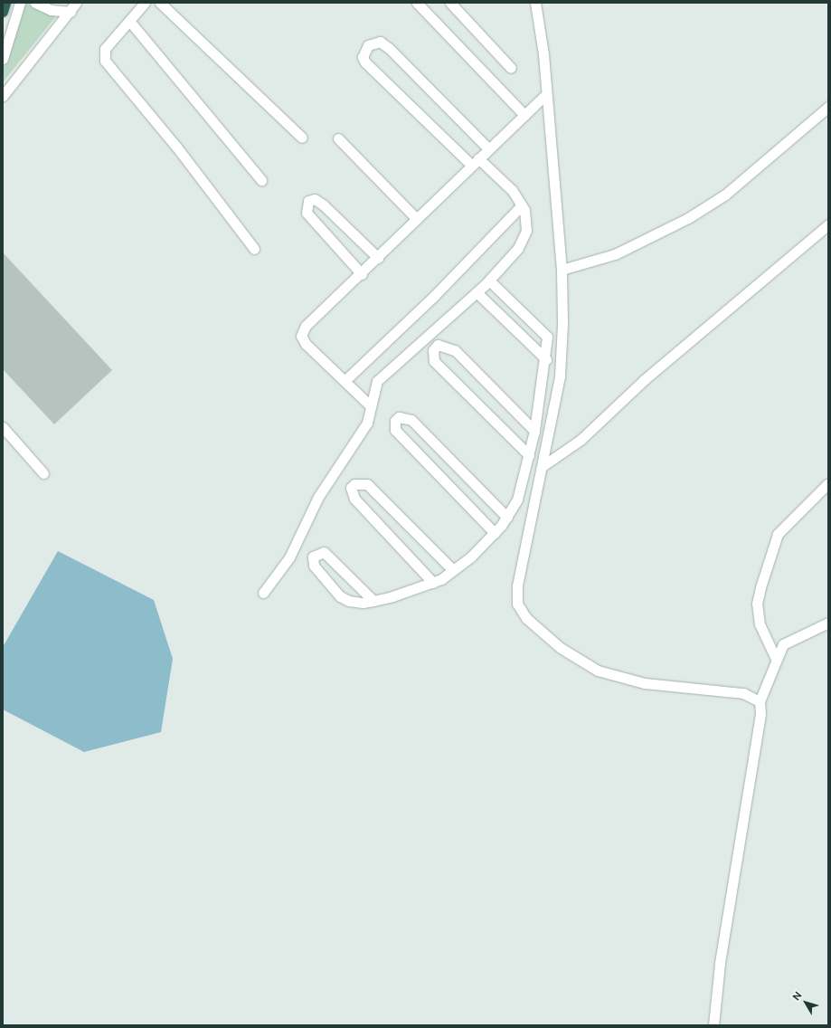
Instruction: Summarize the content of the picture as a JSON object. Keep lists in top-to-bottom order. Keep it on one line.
{"north":"top left"}
